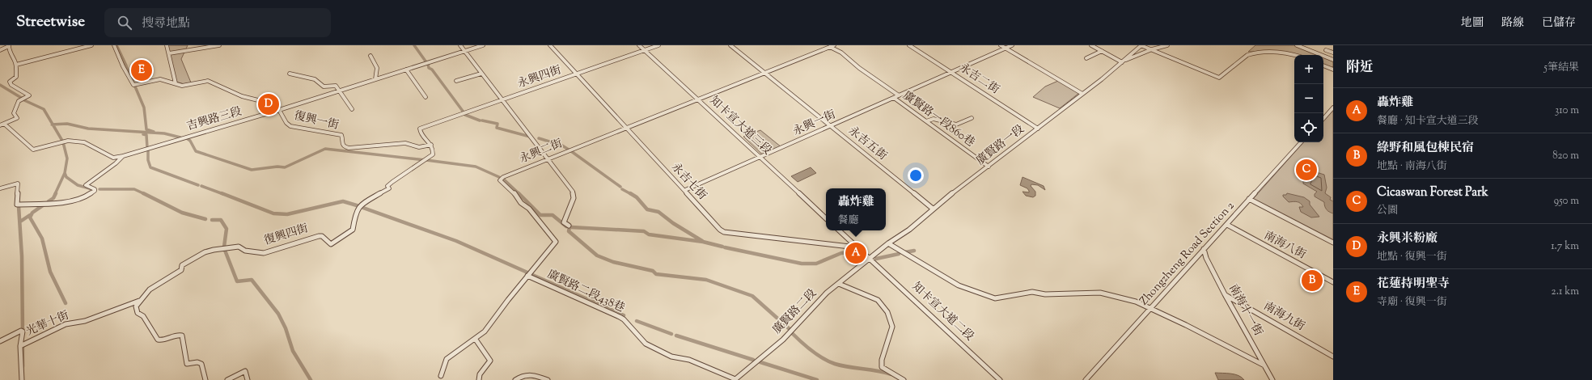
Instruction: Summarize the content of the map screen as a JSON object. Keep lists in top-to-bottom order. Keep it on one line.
{"streets":{"street":["永興四街","永吉二街","吉興路三段","廣賢路一段860巷","復興一街","永興一街","知卡宣大道三段","永吉五街","廣賢路一段","永興二街","永吉七街","復興四街","南海八街","Zhongzheng Road Section 2","廣賢路二段438巷","南海十一街","廣賢路二段","知卡宣大道二段","南海九街","光華十街"]},"crossings":[["永興四街","復興一街"],["永興四街","知卡宣大道三段"],["永興四街","永吉七街"],["永興四街","復興四街"],["永吉二街","永興一街"],["永吉二街","廣賢路一段"],["吉興路三段","復興一街"],["廣賢路一段860巷","永興一街"],["廣賢路一段860巷","廣賢路一段"],["復興一街","復興四街"],["永興一街","知卡宣大道三段"],["永興一街","永吉五街"],["永興一街","永吉七街"],["知卡宣大道三段","永興二街"],["永吉五街","廣賢路一段"],["永吉五街","永興二街"],["廣賢路一段","廣賢路二段"],["廣賢路一段","知卡宣大道二段"],["永興二街","永吉七街"],["永興二街","廣賢路二段438巷"],["復興四街","光華十街"],["南海八街","Zhongzheng Road Section 2"],["Zhongzheng Road Section 2","南海十一街"],["廣賢路二段438巷","廣賢路二段"],["南海十一街","南海九街"],["廣賢路二段","知卡宣大道二段"]],"page":{"header":"Streetwise","search":"搜尋地點","nav":["地圖","路線","已儲存"],"heading":["附近","5筆結果"],"map_buttons":["+","−"],"pins":["E","D","C","A","B"],"list":[{"mark":"A","name":"轟炸雞","note":"餐廳 · 知卡宣大道三段","value":"310 m"},{"mark":"B","name":"綠野和風包棟民宿","note":"地點 · 南海八街","value":"820 m"},{"mark":"C","name":"Cicaswan Forest Park","note":"公園","value":"950 m"},{"mark":"D","name":"永興米粉廠","note":"地點 · 復興一街","value":"1.7 km"},{"mark":"E","name":"花蓮持明聖寺","note":"寺廟 · 復興一街","value":"2.1 km"}],"popup":["轟炸雞","餐廳"]}}
